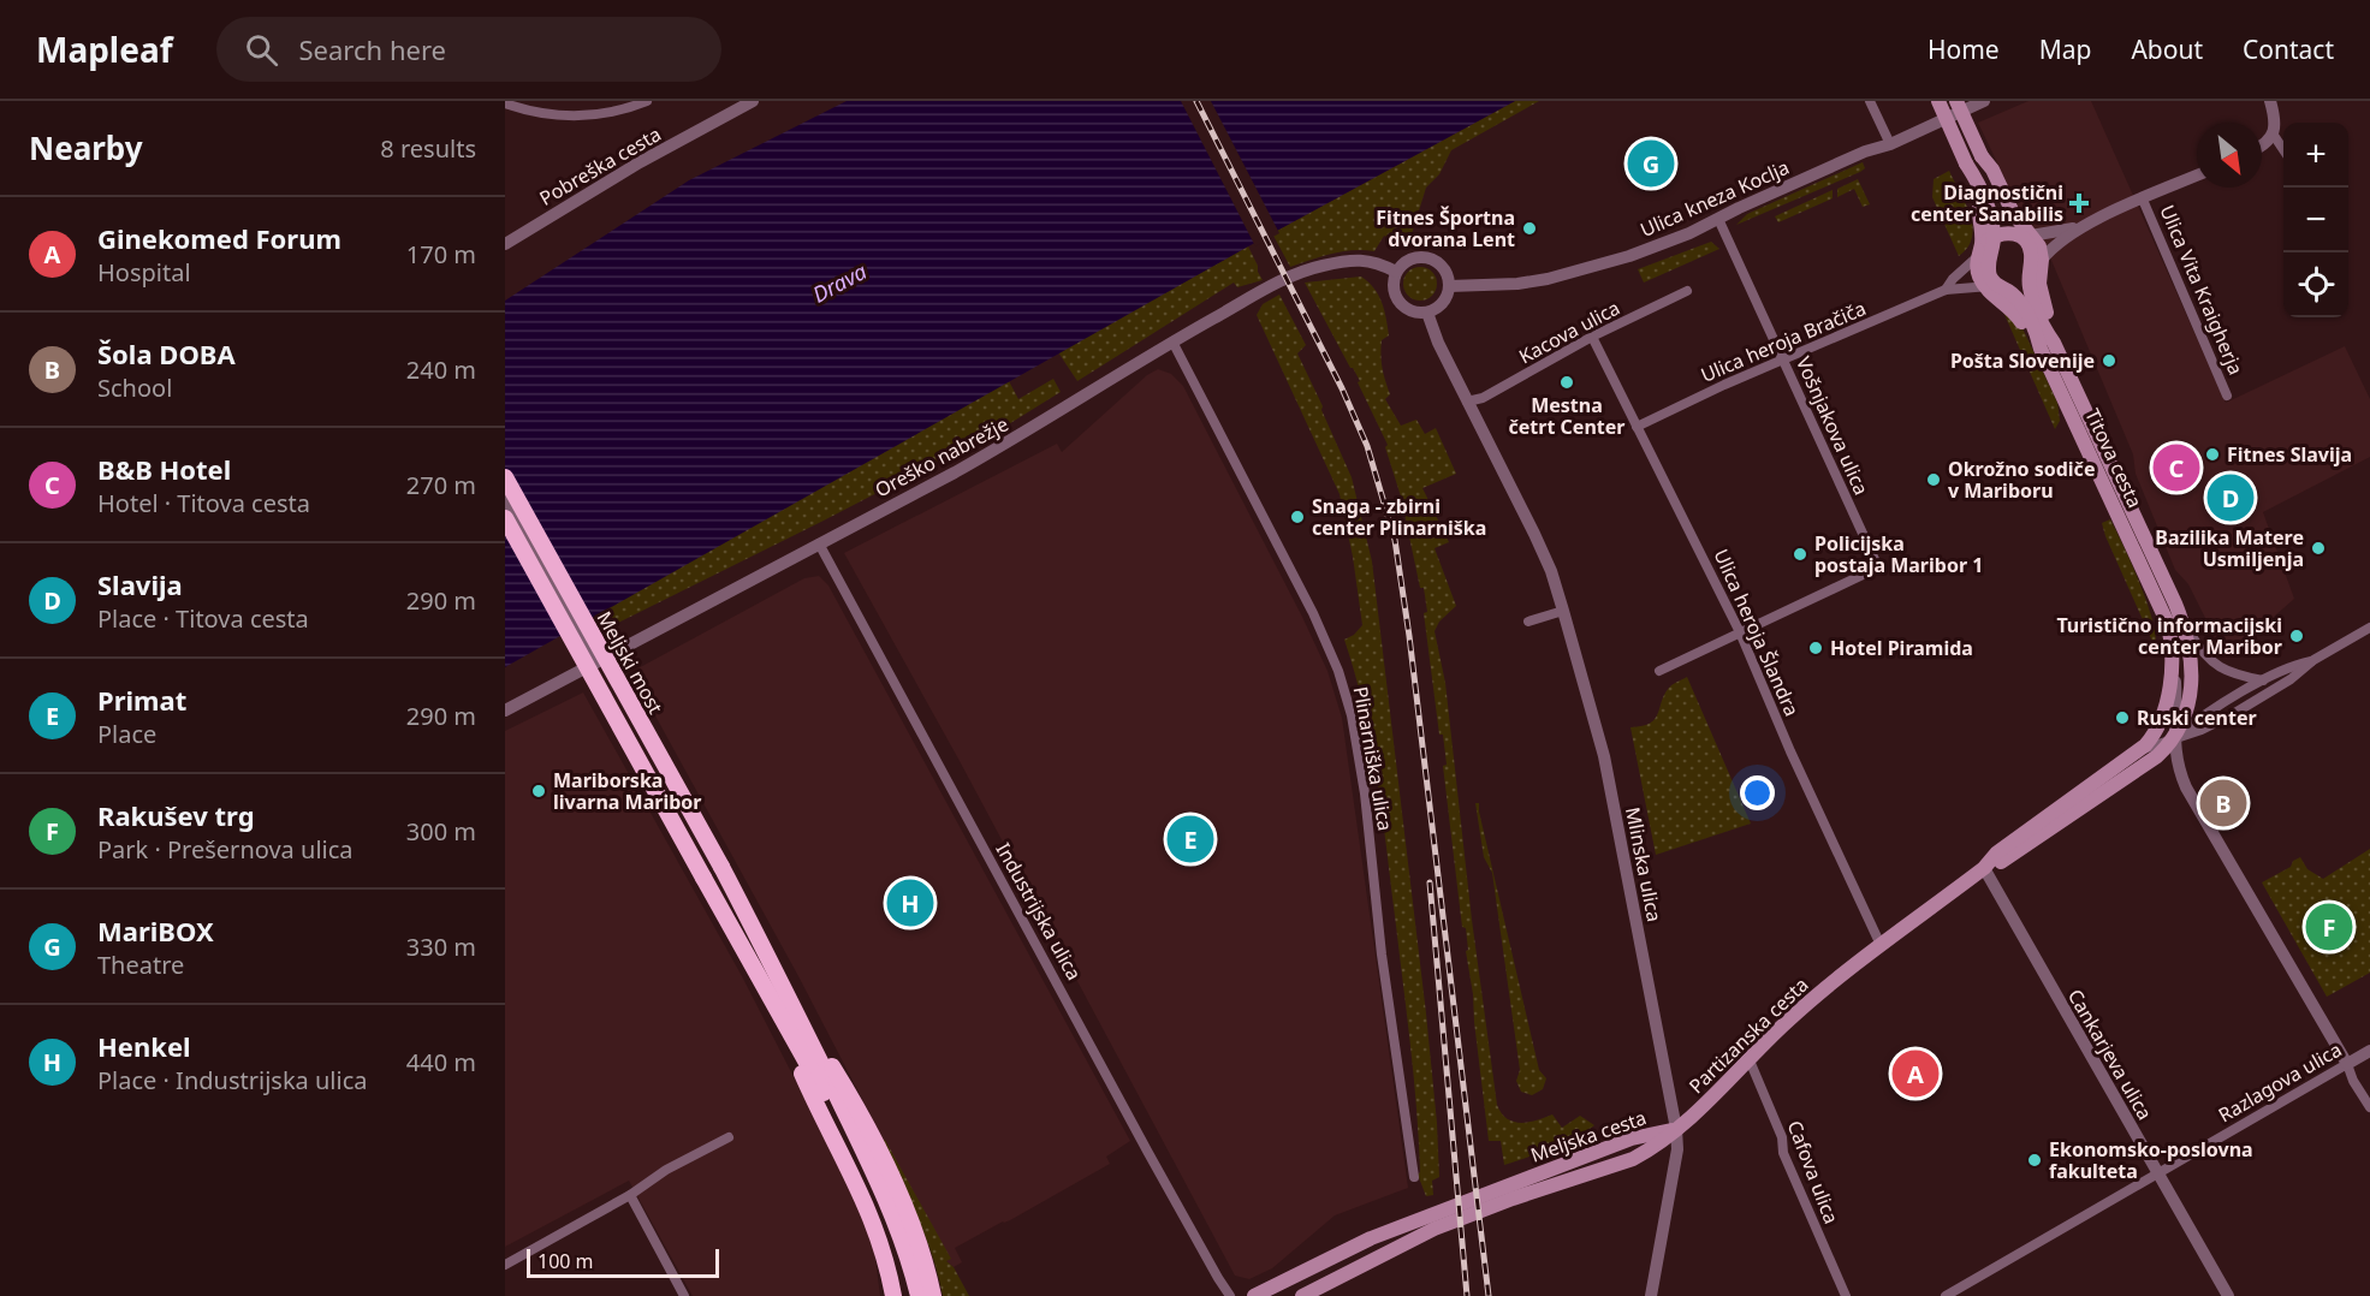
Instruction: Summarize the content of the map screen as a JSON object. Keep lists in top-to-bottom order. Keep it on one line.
{"streets":{"highway":["Meljski most"],"main road":["Titova cesta","Partizanska cesta","Meljska cesta"],"street":["Pobreška cesta","Ulica kneza Koclja","Ulica Vita Kraigherja","Kacova ulica","Ulica heroja Bračiča","Vošnjakova ulica","Oreško nabrežje","Ulica heroja Šlandra","Plinarniška ulica","Mlinska ulica","Industrijska ulica","Cankarjeva ulica","Razlagova ulica","Cafova ulica"]},"crossings":[["Ulica kneza Koclja","Vošnjakova ulica"],["Ulica kneza Koclja","Oreško nabrežje"],["Ulica kneza Koclja","Mlinska ulica"],["Kacova ulica","Ulica heroja Šlandra"],["Kacova ulica","Mlinska ulica"],["Ulica heroja Bračiča","Vošnjakova ulica"],["Ulica heroja Bračiča","Ulica heroja Šlandra"],["Vošnjakova ulica","Ulica heroja Šlandra"],["Oreško nabrežje","Meljski most"],["Oreško nabrežje","Plinarniška ulica"],["Oreško nabrežje","Mlinska ulica"],["Oreško nabrežje","Industrijska ulica"],["Titova cesta","Partizanska cesta"],["Titova cesta","Razlagova ulica"],["Ulica heroja Šlandra","Partizanska cesta"],["Mlinska ulica","Partizanska cesta"],["Mlinska ulica","Meljska cesta"],["Partizanska cesta","Cankarjeva ulica"],["Partizanska cesta","Meljska cesta"],["Partizanska cesta","Cafova ulica"],["Cankarjeva ulica","Razlagova ulica"]],"water":["Drava"],"places":{"health":["Diagnostični center Sanabilis"],"other":["Fitnes Športna dvorana Lent","Pošta Slovenije","Mestna četrt Center","Fitnes Slavija","Okrožno sodiče v Mariboru","Snaga - zbirni center Plinarniška","Bazilika Matere Usmiljenja","Policijska postaja Maribor 1","Turistično informacijski center Maribor","Hotel Piramida","Ruski center","Mariborska livarna Maribor","Ekonomsko-poslovna fakulteta"]},"scale_bar":"100 m","north":"bottom right","page":{"header":"Mapleaf","search":"Search here","nav":["Home","Map","About","Contact"],"heading":["Nearby","8 results"],"map_buttons":["+","−"],"pins":["G","C","D","B","E","H","F","A"],"list":[{"mark":"A","name":"Ginekomed Forum","note":"Hospital","value":"170 m"},{"mark":"B","name":"Šola DOBA","note":"School","value":"240 m"},{"mark":"C","name":"B&B Hotel","note":"Hotel · Titova cesta","value":"270 m"},{"mark":"D","name":"Slavija","note":"Place · Titova cesta","value":"290 m"},{"mark":"E","name":"Primat","note":"Place","value":"290 m"},{"mark":"F","name":"Rakušev trg","note":"Park · Prešernova ulica","value":"300 m"},{"mark":"G","name":"MariBOX","note":"Theatre","value":"330 m"},{"mark":"H","name":"Henkel","note":"Place · Industrijska ulica","value":"440 m"}],"scale":"100 m"}}
